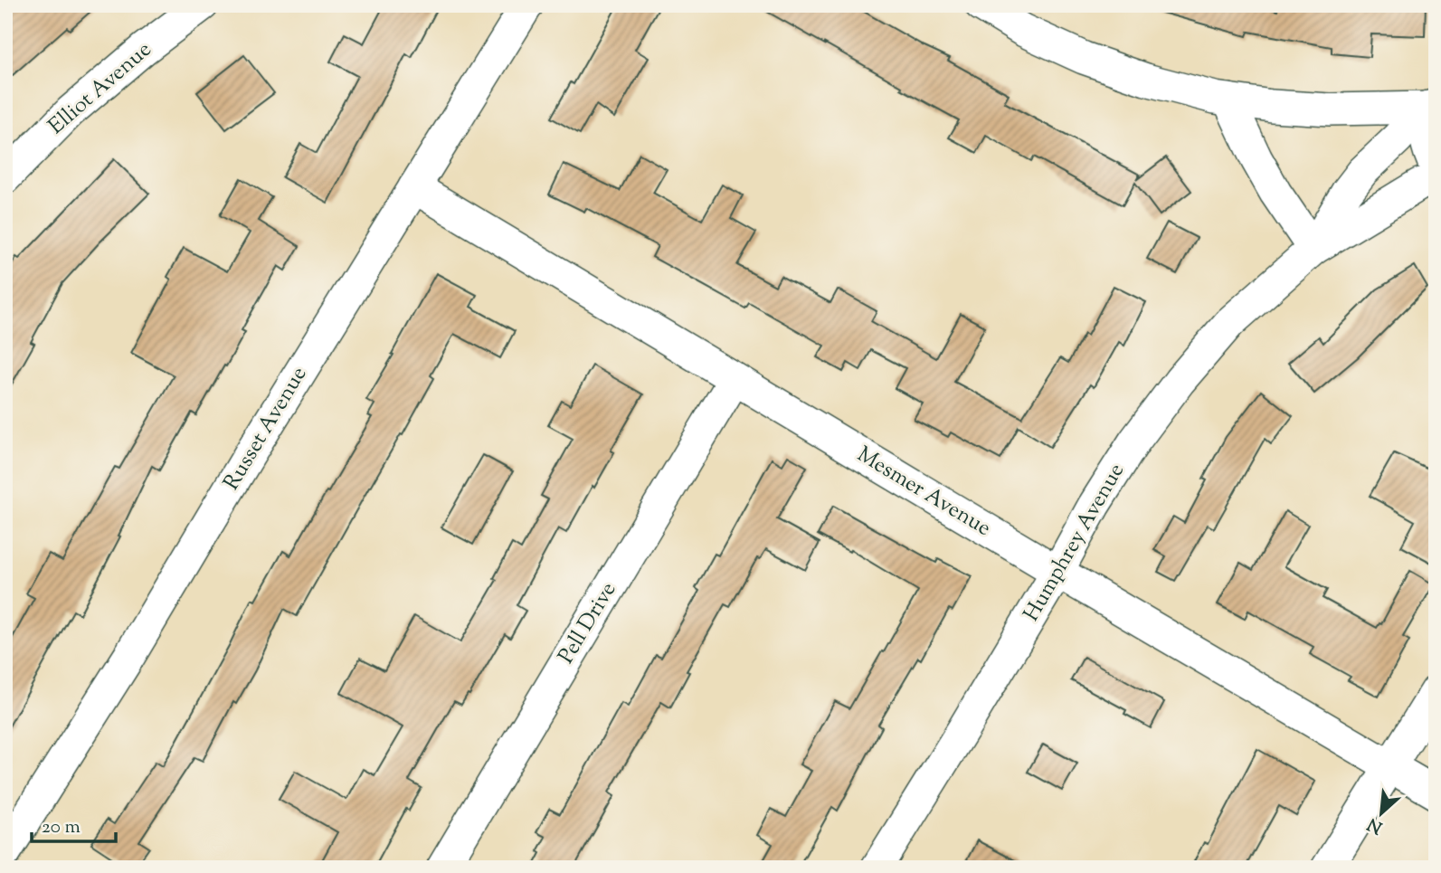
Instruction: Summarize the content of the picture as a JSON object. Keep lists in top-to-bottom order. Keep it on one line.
{"streets":{"street":["Elliot Avenue","Russet Avenue","Mesmer Avenue","Humphrey Avenue","Pell Drive"]},"crossings":[["Russet Avenue","Mesmer Avenue"],["Mesmer Avenue","Humphrey Avenue"],["Mesmer Avenue","Pell Drive"]],"scale_bar":"20 m","north":"bottom left"}
